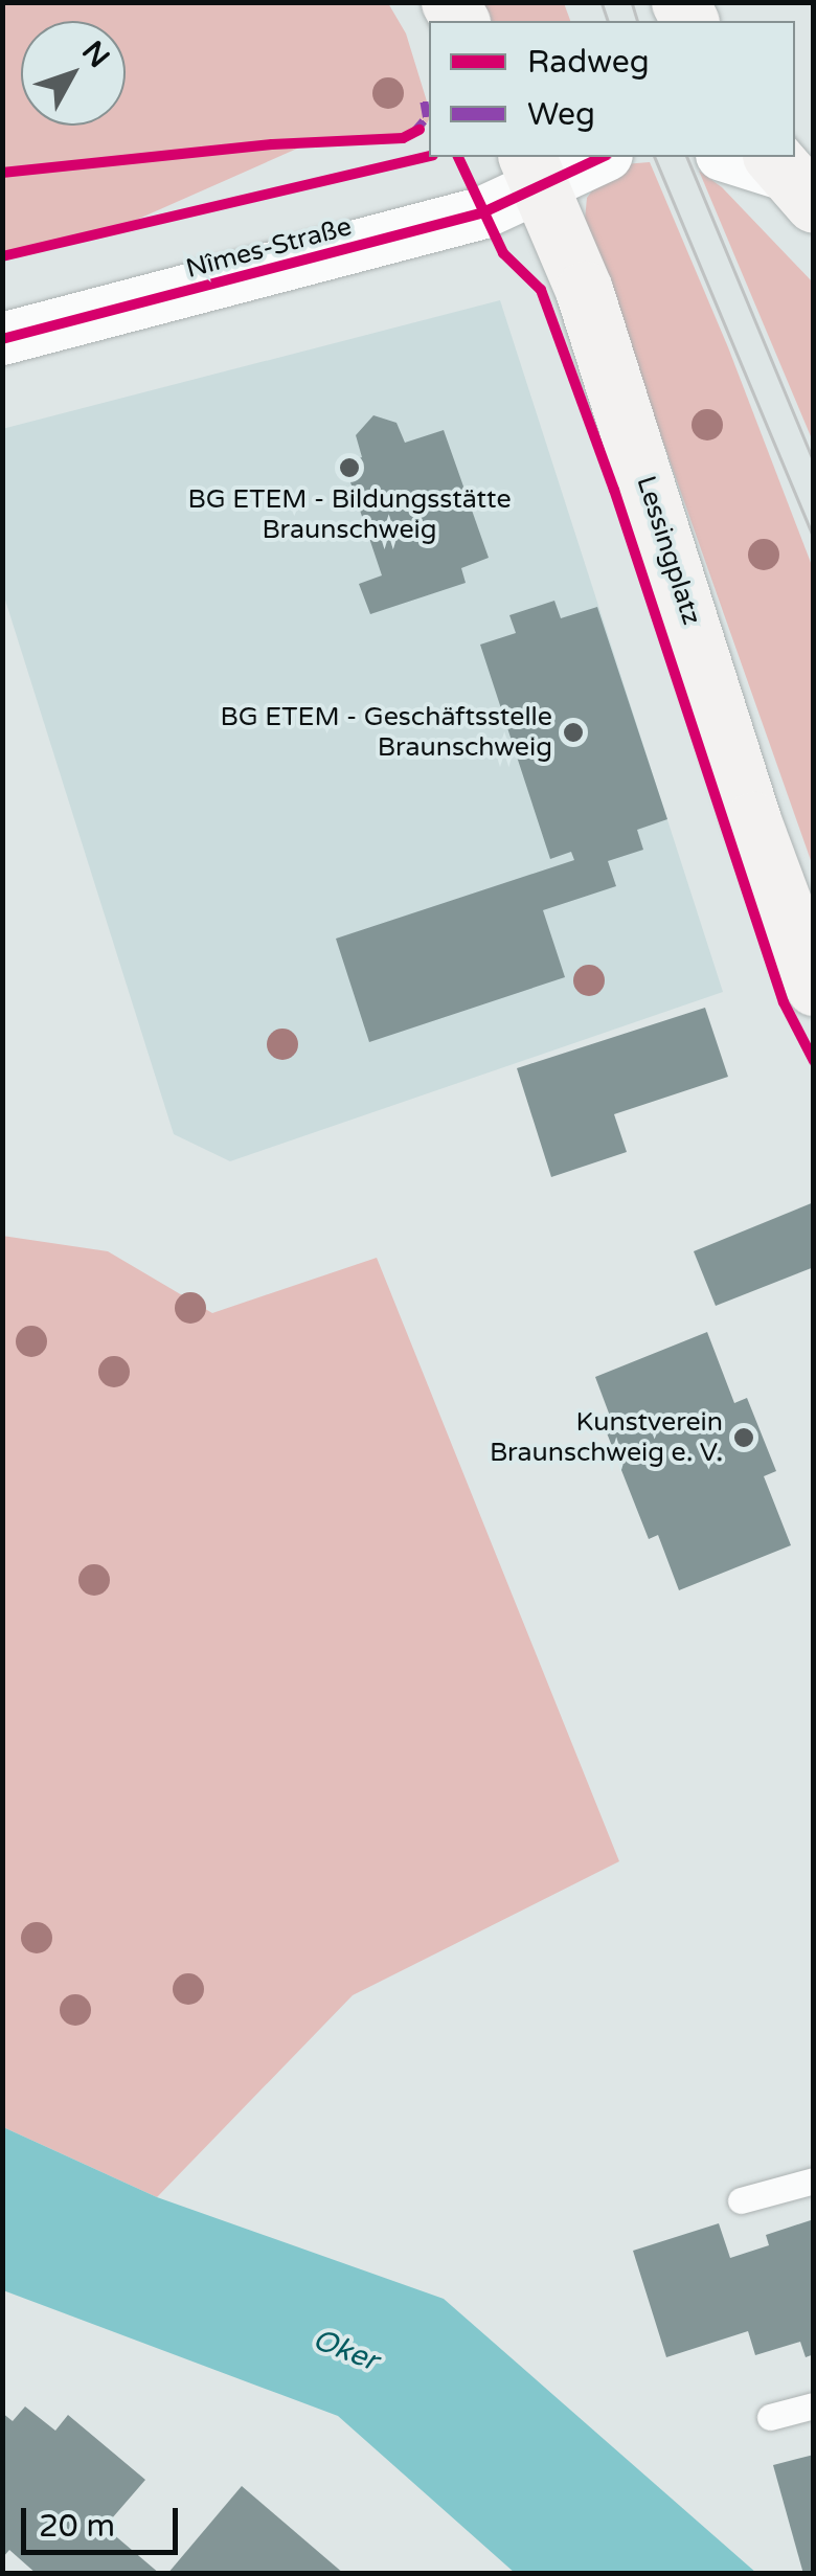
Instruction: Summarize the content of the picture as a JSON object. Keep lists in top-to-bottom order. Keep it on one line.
{"streets":{"main road":["Lessingplatz"],"street":["Nîmes-Straße"]},"crossings":[["Nîmes-Straße","Lessingplatz"]],"water":["Oker"],"places":["BG ETEM - Bildungsstätte Braunschweig","BG ETEM - Geschäftsstelle Braunschweig","Kunstverein Braunschweig e. V."],"legend":["Radweg","Weg"],"scale_bar":"20 m","north":"top right"}
